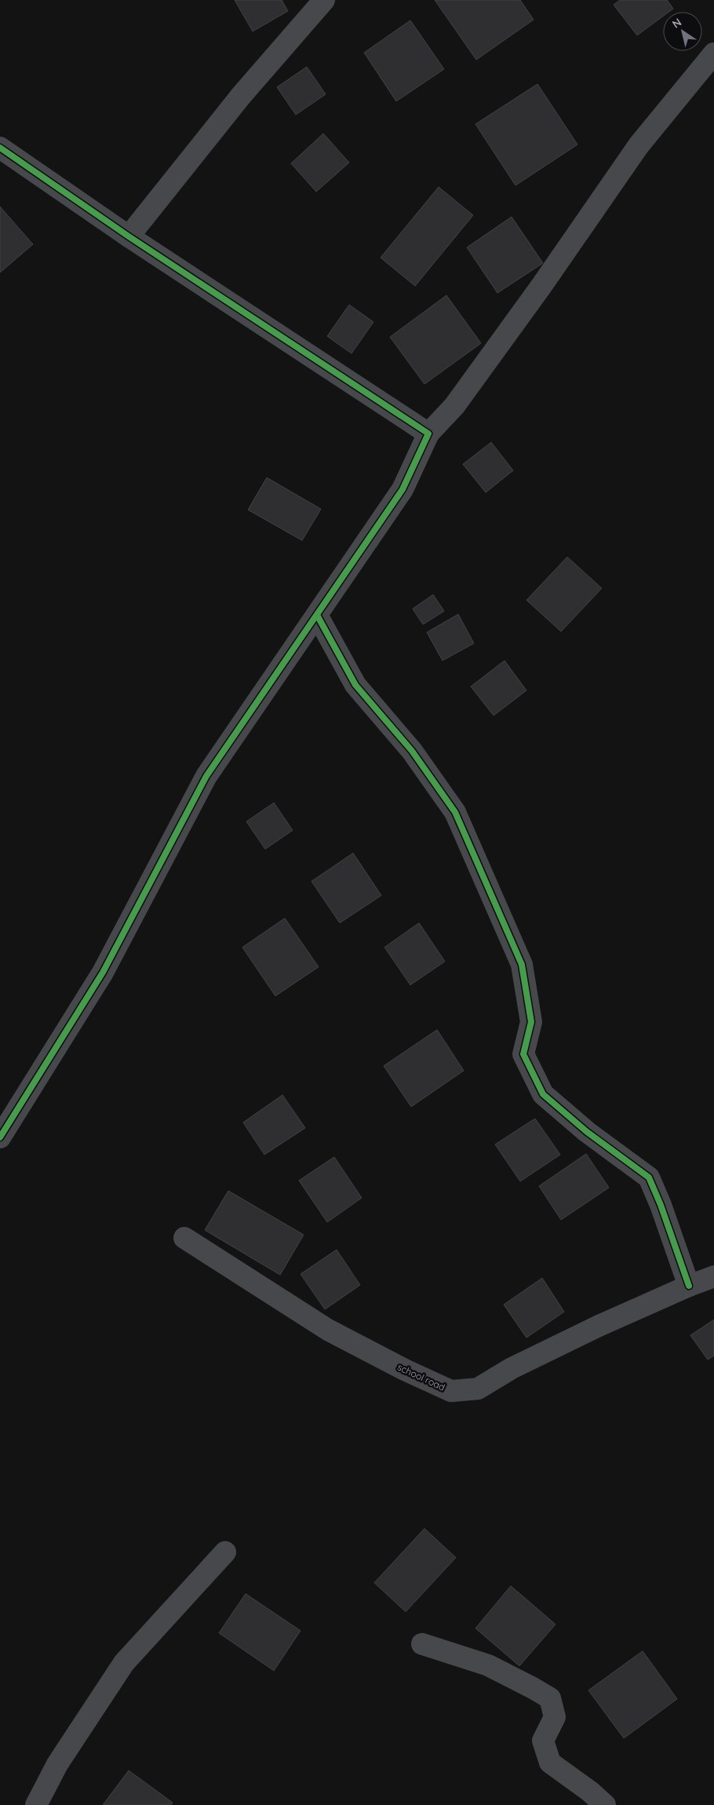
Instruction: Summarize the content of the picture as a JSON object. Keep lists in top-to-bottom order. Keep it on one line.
{"streets":{"street":["school road"]},"north":"top left"}
